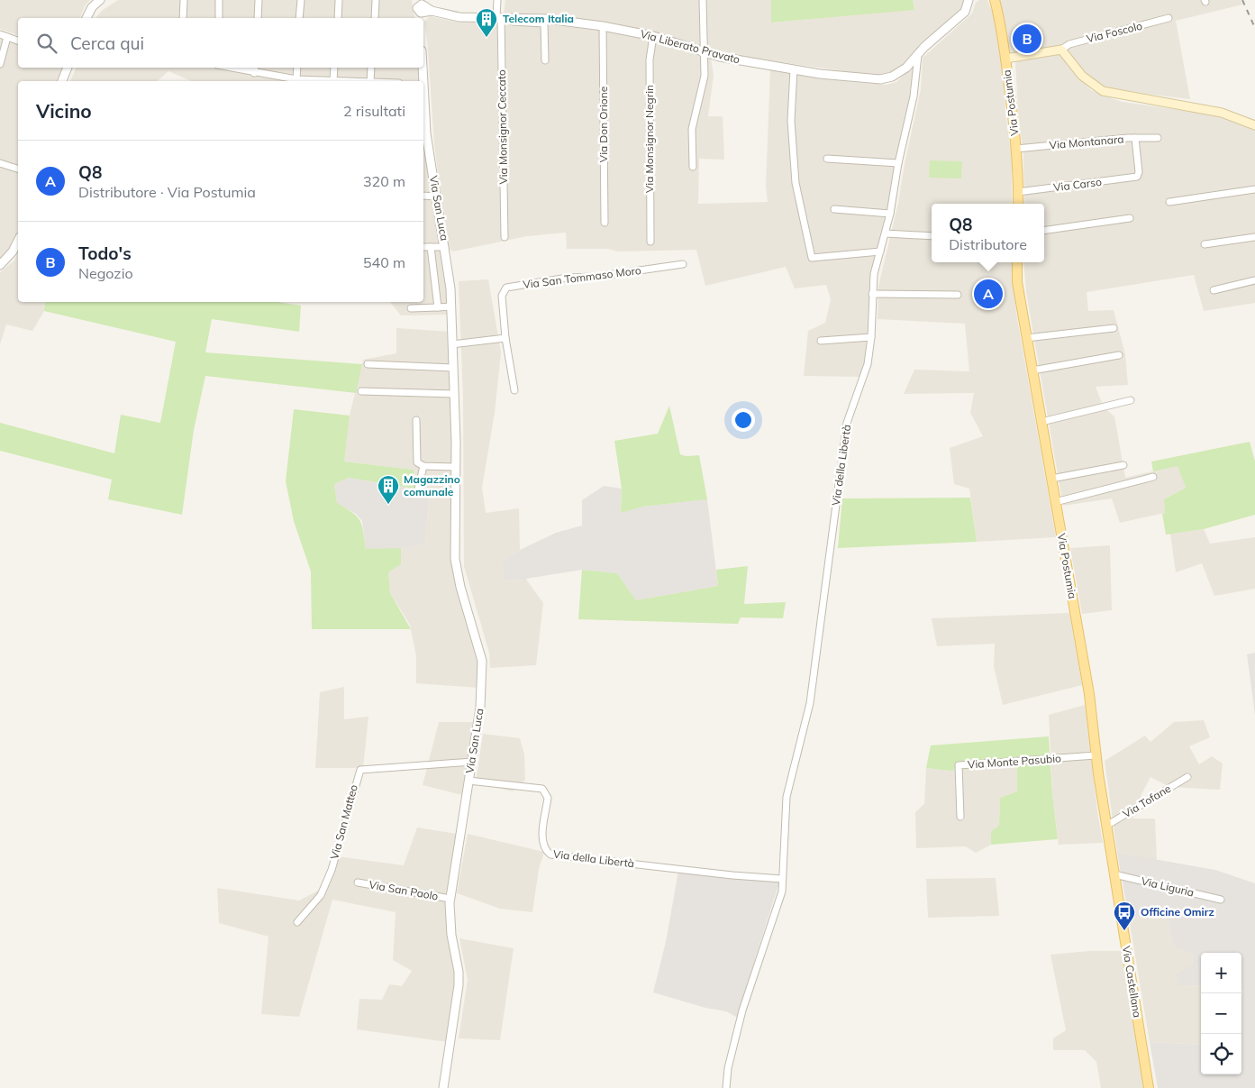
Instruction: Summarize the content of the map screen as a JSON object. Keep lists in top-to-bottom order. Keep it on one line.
{"streets":{"main road":["Via Postumia","Via Castellana"],"street":["Via Foscolo","Via Liberato Pravato","Via Don Orione","Via Monsignor Ceccato","Via Monsignor Negrin","Via Montanara","Via Carso","Via San Luca","Via San Tommaso Moro","Via della Libertà","Via Monte Pasubio","Via Tofane","Via San Matteo","Via Liguria","Via San Paolo"]},"crossings":[["Via Liberato Pravato","Via Don Orione"],["Via Liberato Pravato","Via Monsignor Ceccato"],["Via Liberato Pravato","Via Monsignor Negrin"],["Via Liberato Pravato","Via della Libertà"],["Via Postumia","Via Montanara"],["Via Postumia","Via Carso"],["Via Postumia","Via Monte Pasubio"],["Via Postumia","Via Tofane"],["Via Postumia","Via Liguria"],["Via Postumia","Via Castellana"],["Via Montanara","Via Carso"],["Via San Luca","Via della Libertà"],["Via San Luca","Via San Matteo"],["Via San Luca","Via San Paolo"],["Via Liguria","Via Castellana"]],"places":{"building":["Telecom Italia","Magazzino comunale"],"bus stop":["Officine Omirz"]},"page":{"search":"Cerca qui","pins":["B","A"],"heading":["Vicino","2 risultati"],"list":[{"mark":"A","name":"Q8","note":"Distributore · Via Postumia","value":"320 m"},{"mark":"B","name":"Todo's","note":"Negozio","value":"540 m"}],"popup":["Q8","Distributore"],"map_buttons":["+","−"]}}
